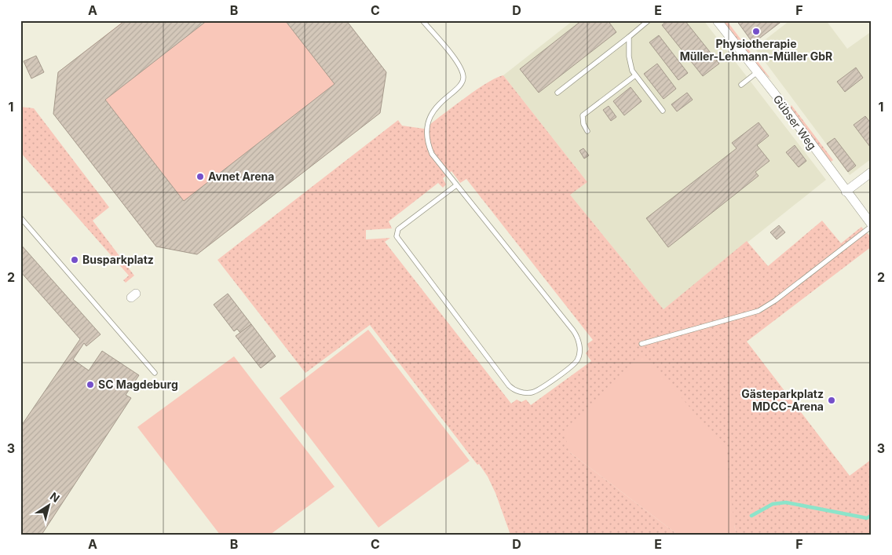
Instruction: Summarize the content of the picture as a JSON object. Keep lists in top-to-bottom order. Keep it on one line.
{"streets":{"street":["Gübser Weg"]},"places":["Physiotherapie Müller-Lehmann-Müller GbR","Avnet Arena","Busparkplatz","SC Magdeburg","Gästeparkplatz MDCC-Arena"],"north":"top right","grid":{"columns":["A","B","C","D","E","F"],"rows":["1","2","3"]}}
